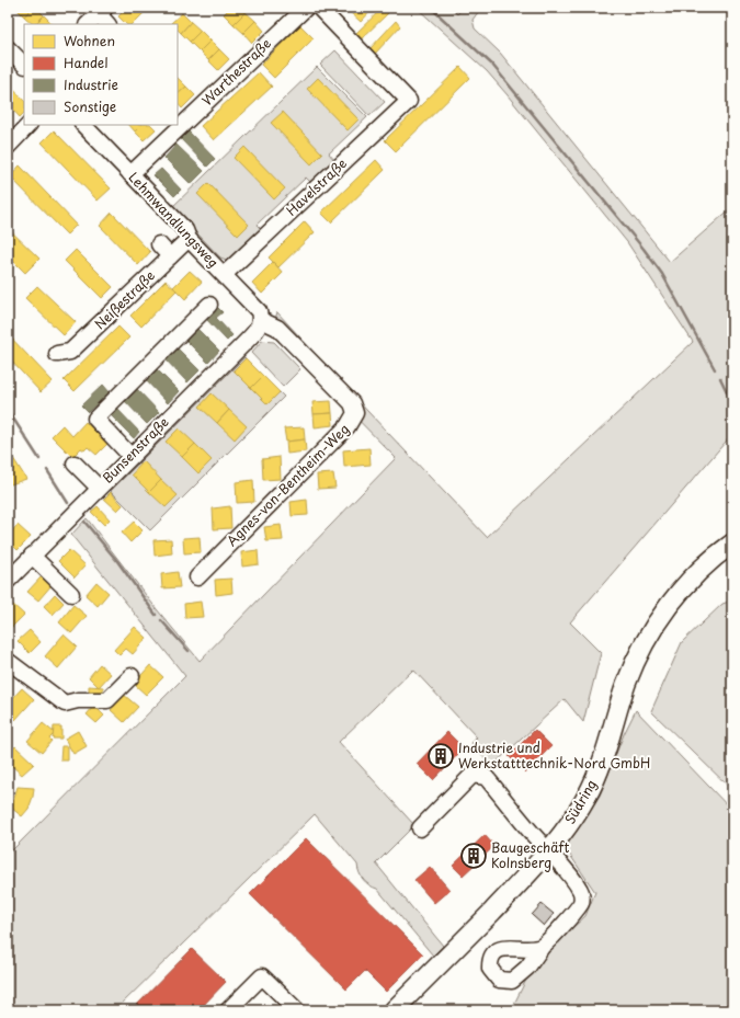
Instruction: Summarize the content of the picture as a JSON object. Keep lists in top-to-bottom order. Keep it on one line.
{"streets":{"main road":["Südring"],"street":["Warthestraße","Havelstraße","Lehmwandlungsweg","Neißestraße","Bunsenstraße","Agnes-von-Bentheim-Weg"]},"crossings":[["Warthestraße","Lehmwandlungsweg"],["Havelstraße","Lehmwandlungsweg"],["Lehmwandlungsweg","Neißestraße"],["Lehmwandlungsweg","Bunsenstraße"],["Lehmwandlungsweg","Agnes-von-Bentheim-Weg"],["Bunsenstraße","Agnes-von-Bentheim-Weg"]],"places":{"building":["Industrie und Werkstatttechnik-Nord GmbH","Baugeschäft Kolnsberg"]},"legend":["Wohnen","Handel","Industrie","Sonstige"]}
